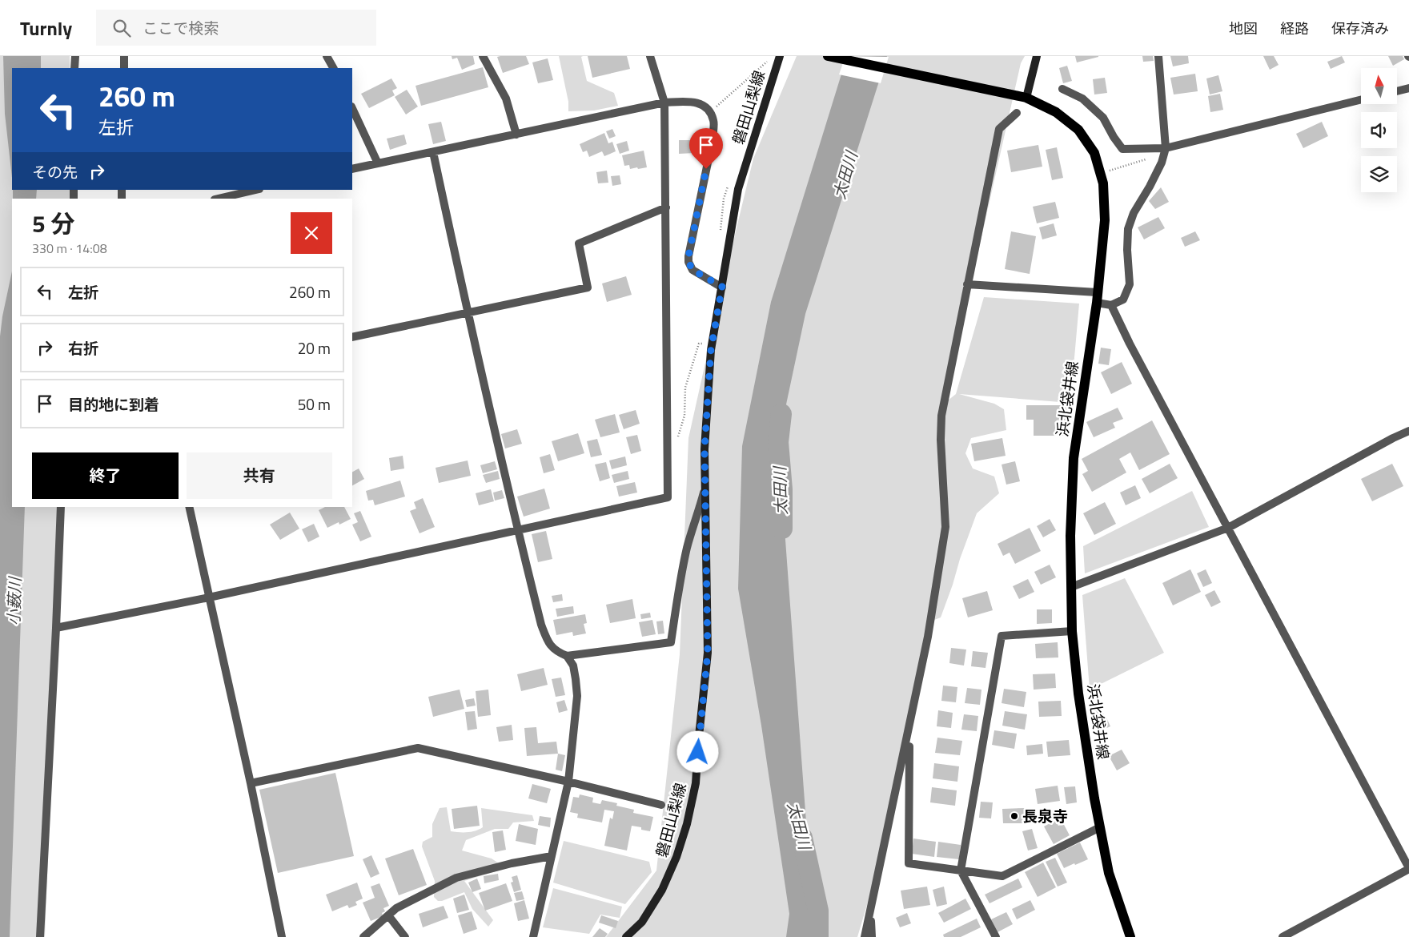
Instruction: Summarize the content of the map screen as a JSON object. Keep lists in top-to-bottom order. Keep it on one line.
{"streets":{"main road":["磐田山梨線","浜北袋井線"]},"water":["太田川","小薮川"],"places":["長泉寺"],"north":"top","page":{"header":"Turnly","search":"ここで検索","nav":["地図","経路","保存済み"],"turn":["260 m","左折"],"then":"その先","heading":["5 分","330 m · 14:08"],"list":[{"name":"左折","value":"260 m"},{"name":"右折","value":"20 m"},{"name":"目的地に到着","value":"50 m"}],"buttons":["終了","共有"]}}
